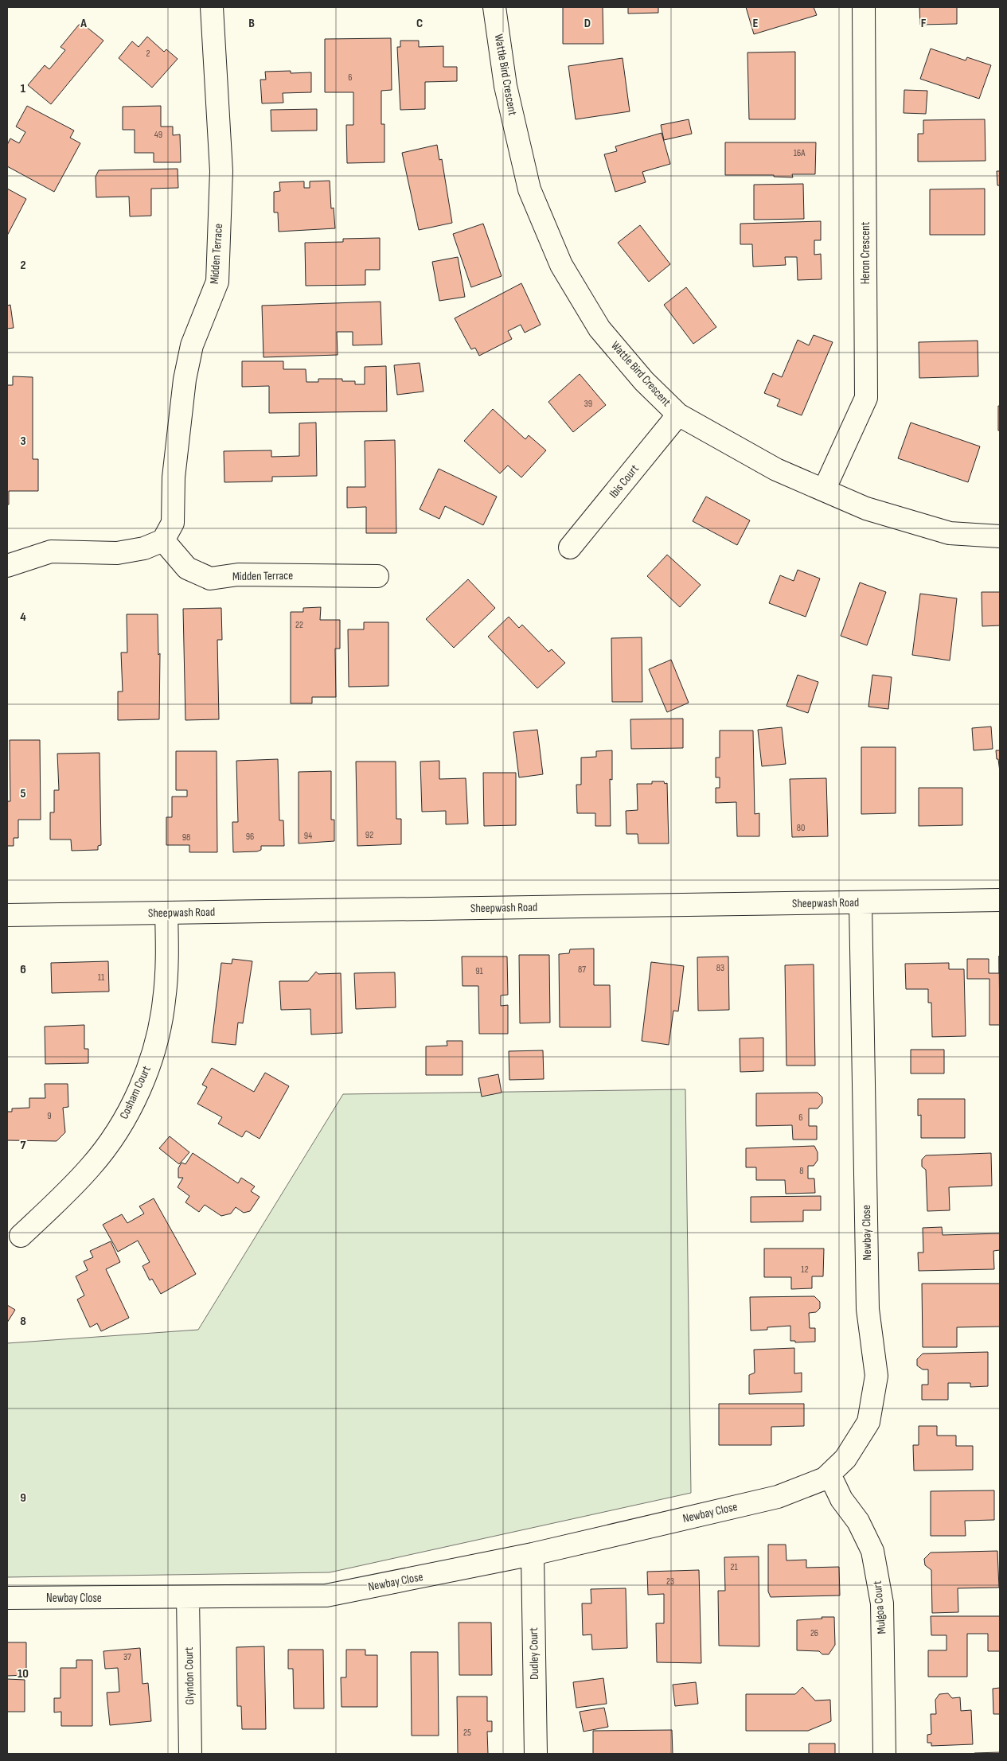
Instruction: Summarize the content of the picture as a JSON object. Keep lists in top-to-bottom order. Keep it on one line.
{"streets":{"street":["Wattle Bird Crescent","Heron Crescent","Midden Terrace","Ibis Court","Sheepwash Road","Cosham Court","Newbay Close","Mulgoa Court","Dudley Court","Glyndon Court"]},"crossings":[["Wattle Bird Crescent","Heron Crescent"],["Wattle Bird Crescent","Ibis Court"],["Sheepwash Road","Cosham Court"],["Sheepwash Road","Newbay Close"],["Newbay Close","Mulgoa Court"],["Newbay Close","Dudley Court"],["Newbay Close","Glyndon Court"]],"house_numbers":["2","6","49","16A","39","22","80","92","94","96","98","83","87","91","11","9","6","8","12","21","23","26","37","25"],"grid":{"columns":["A","B","C","D","E","F"],"rows":["1","2","3","4","5","6","7","8","9","10"]}}
